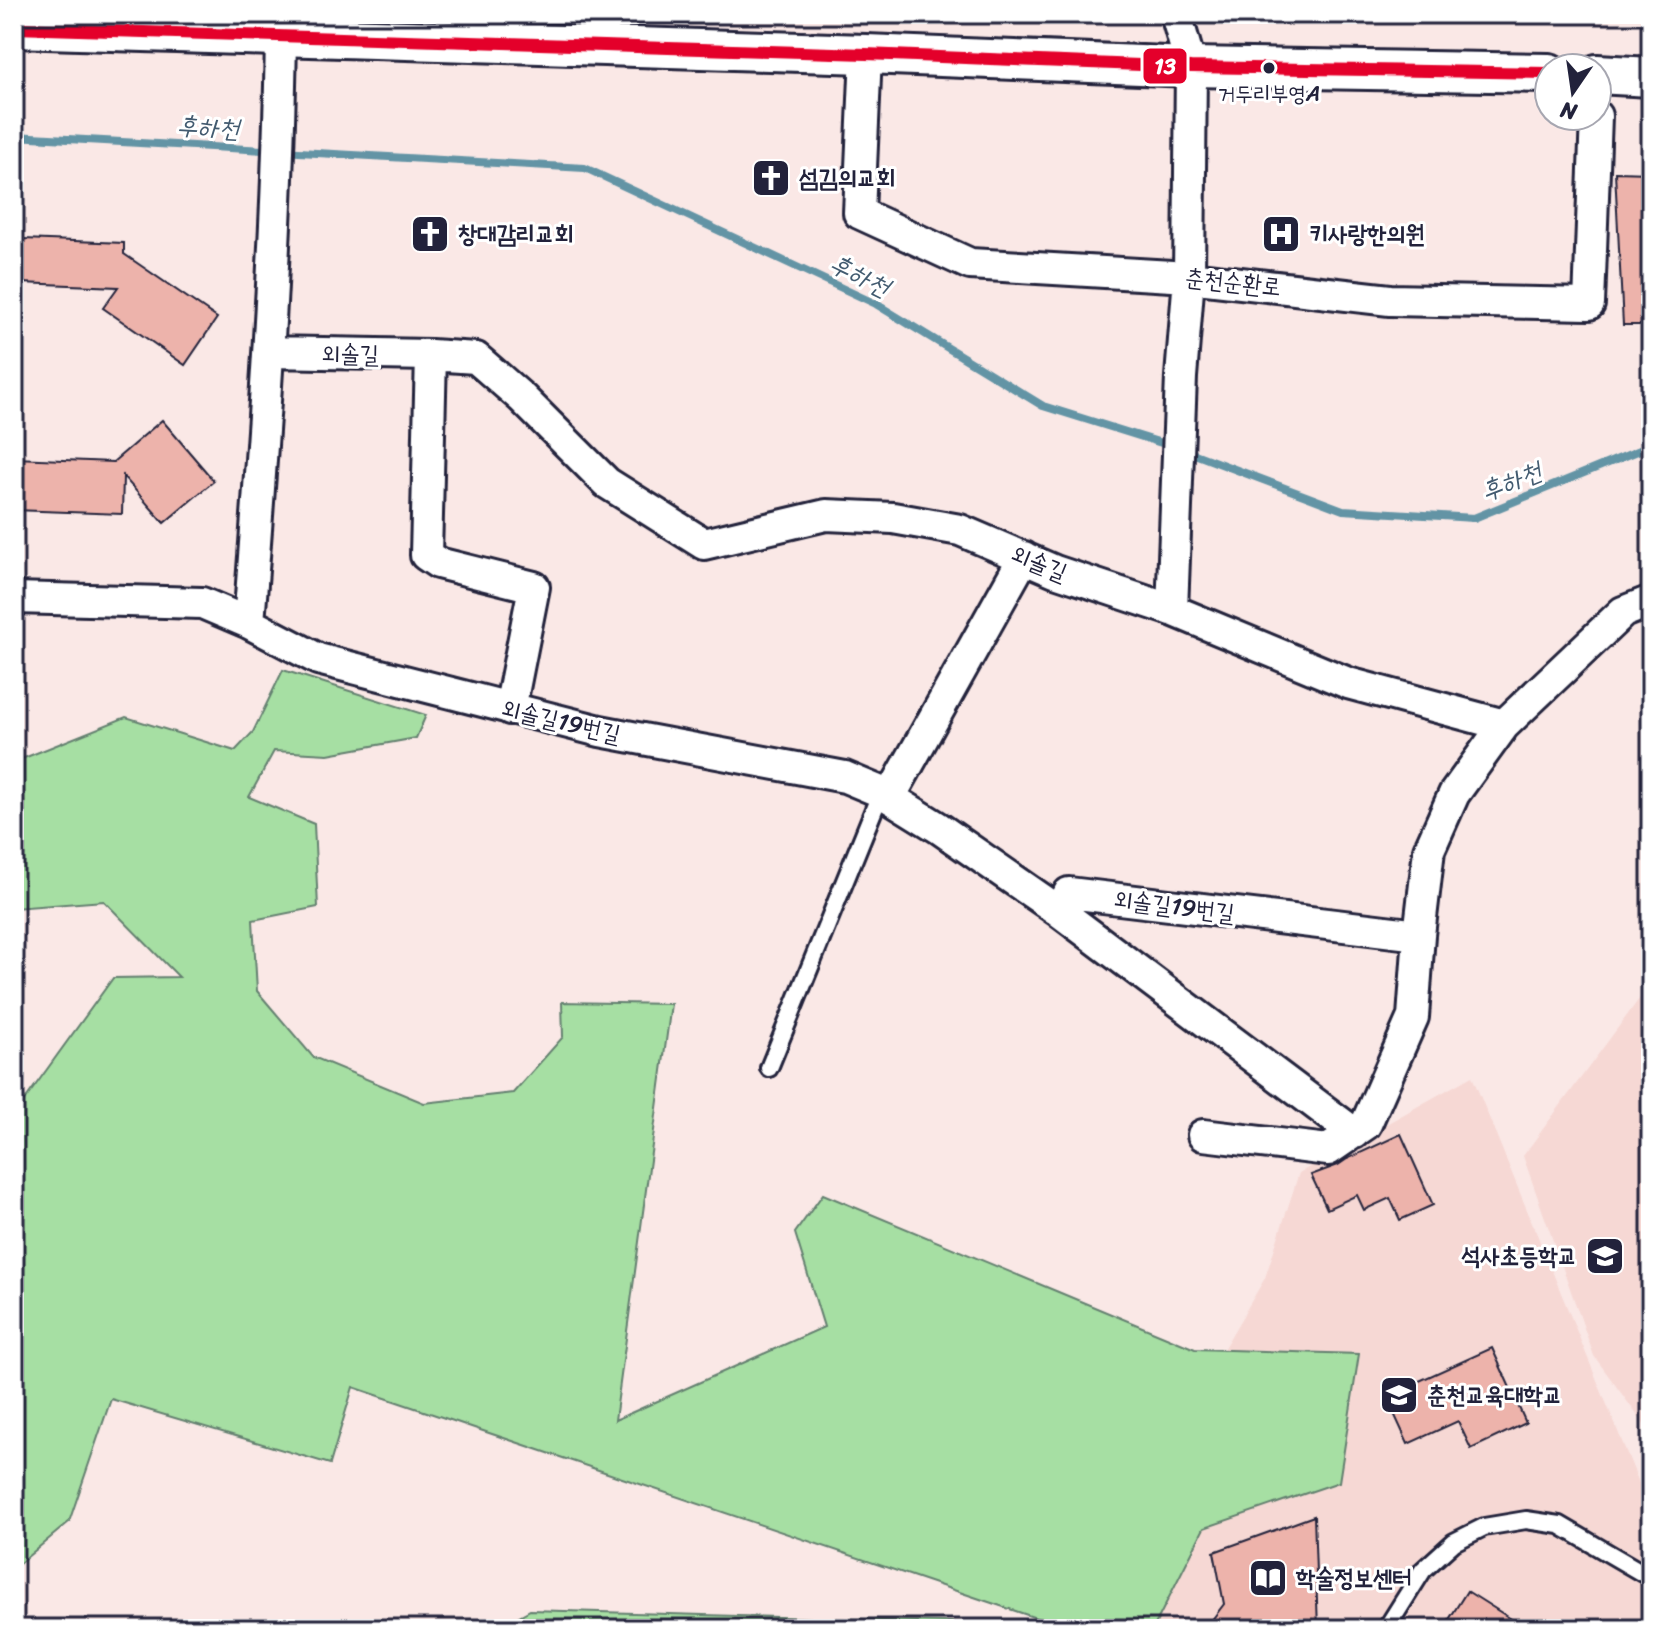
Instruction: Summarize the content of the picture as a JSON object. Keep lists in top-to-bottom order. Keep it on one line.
{"streets":{"street":["춘천순환로","외솔길","외솔길19번길"]},"water":["후하천"],"places":{"other":["거두리부영A"],"church":["섬김의교회","창대감리교회"],"hospital":["키사랑한의원"],"school or university":["석사초등학교","춘천교육대학교"],"library":["학술정보센터"]},"lines":["transit line 13"],"north":"bottom"}
